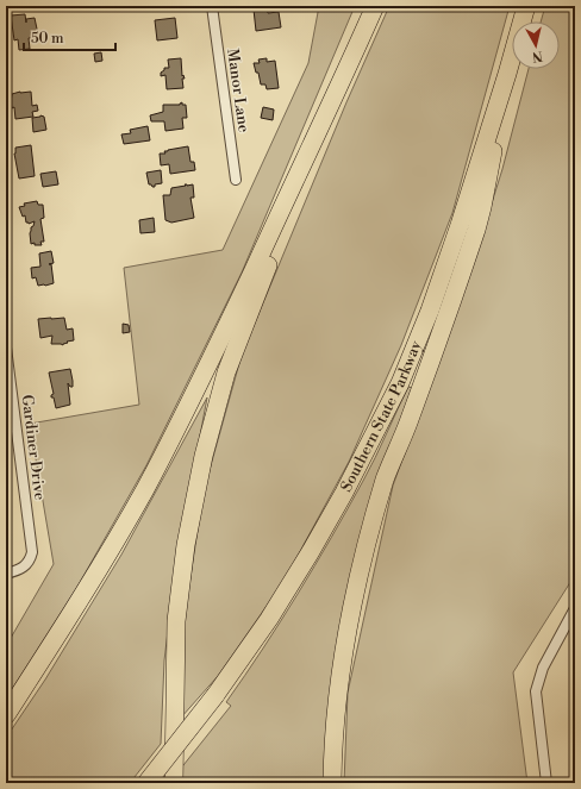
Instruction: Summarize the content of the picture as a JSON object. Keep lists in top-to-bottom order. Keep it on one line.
{"streets":{"highway":["Southern State Parkway"],"street":["Manor Lane","Gardiner Drive"]},"scale_bar":"50 m","north":"bottom"}
